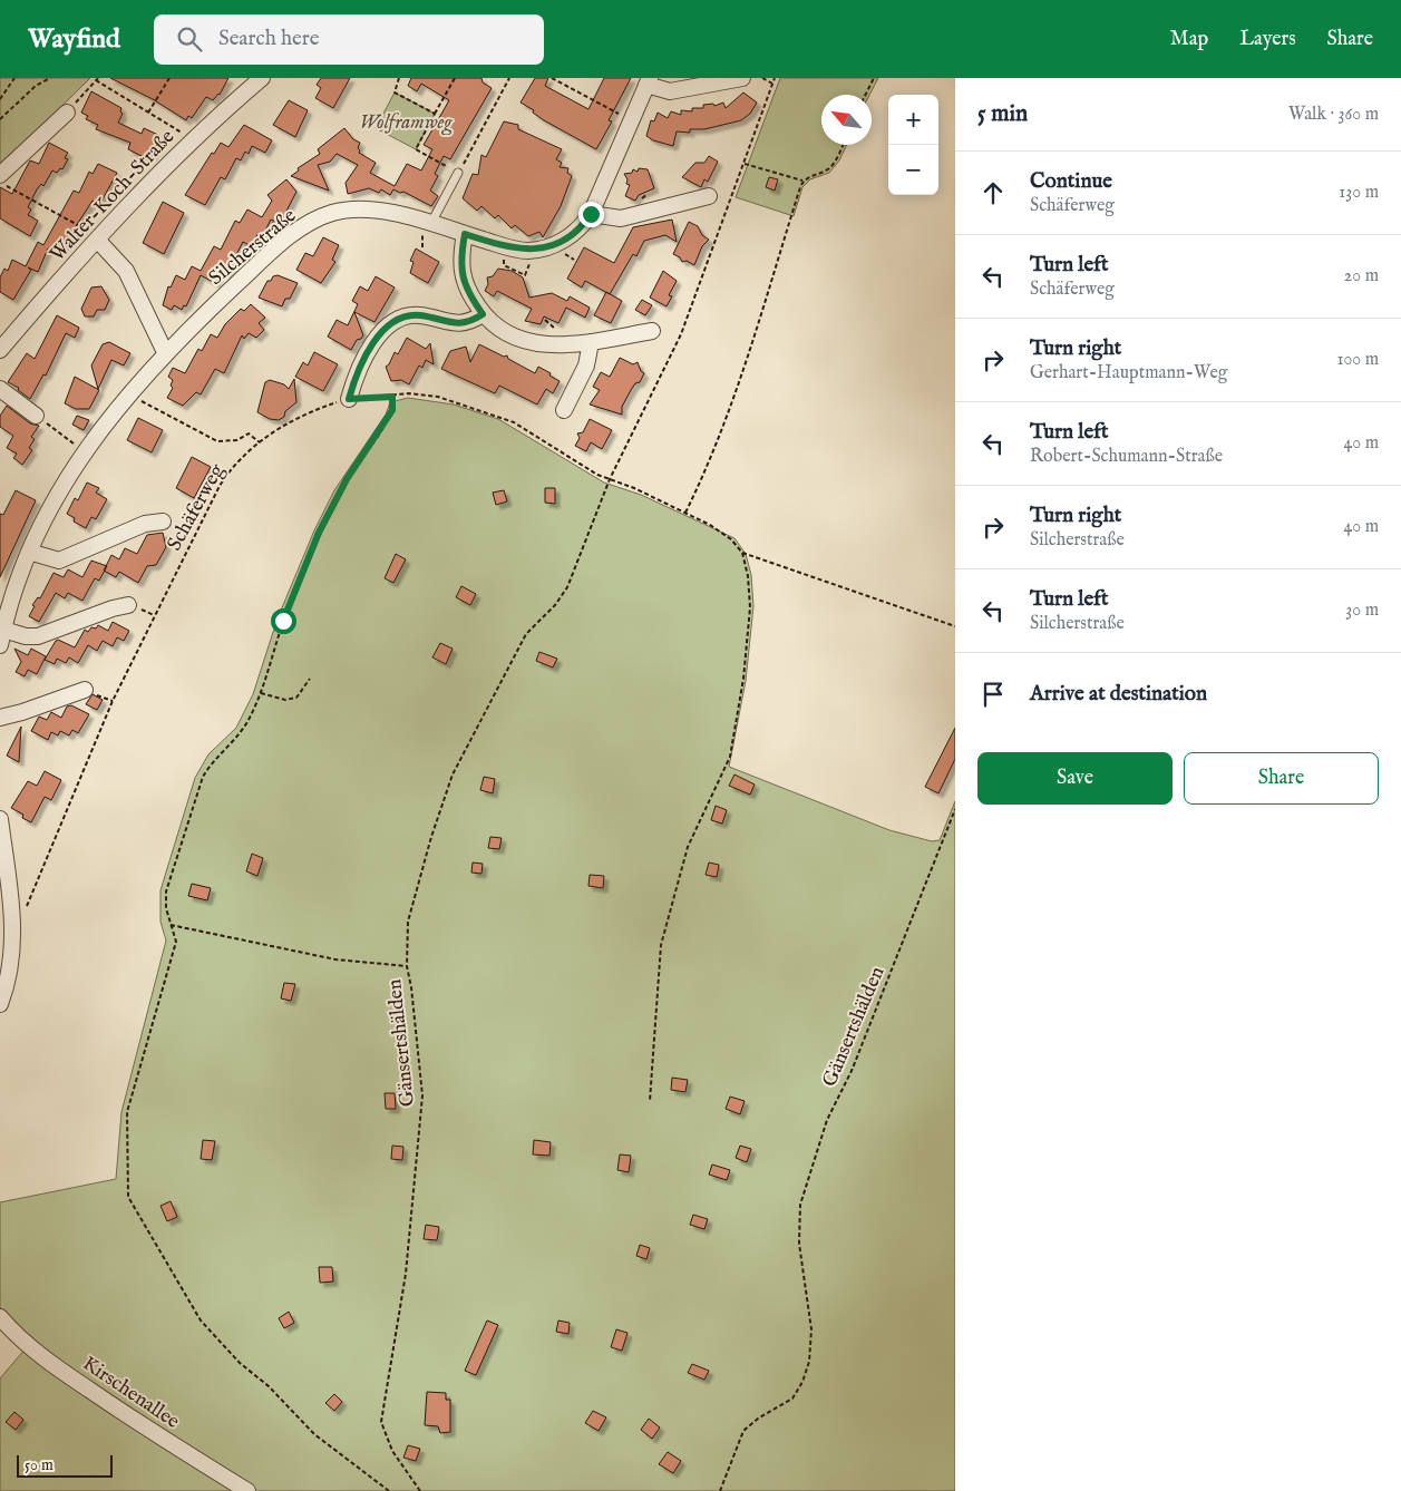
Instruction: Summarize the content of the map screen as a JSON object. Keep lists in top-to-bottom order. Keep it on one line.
{"streets":{"street":["Walter-Koch-Straße","Silcherstraße","Kirschenallee"],"path":["Schäferweg","Gänsertshälden"]},"crossings":[["Schäferweg","Gänsertshälden"]],"parks":["Wolframweg"],"scale_bar":"50 m","north":"top left","page":{"header":"Wayfind","search":"Search here","nav":["Map","Layers","Share"],"heading":["5 min","Walk · 360 m"],"map_buttons":["+","−"],"list":[["Continue","Schäferweg","130 m"],["Turn left","Schäferweg","20 m"],["Turn right","Gerhart-Hauptmann-Weg","100 m"],["Turn left","Robert-Schumann-Straße","40 m"],["Turn right","Silcherstraße","40 m"],["Turn left","Silcherstraße","30 m"],"Arrive at destination"],"buttons":["Save","Share"],"scale":"50 m"}}
